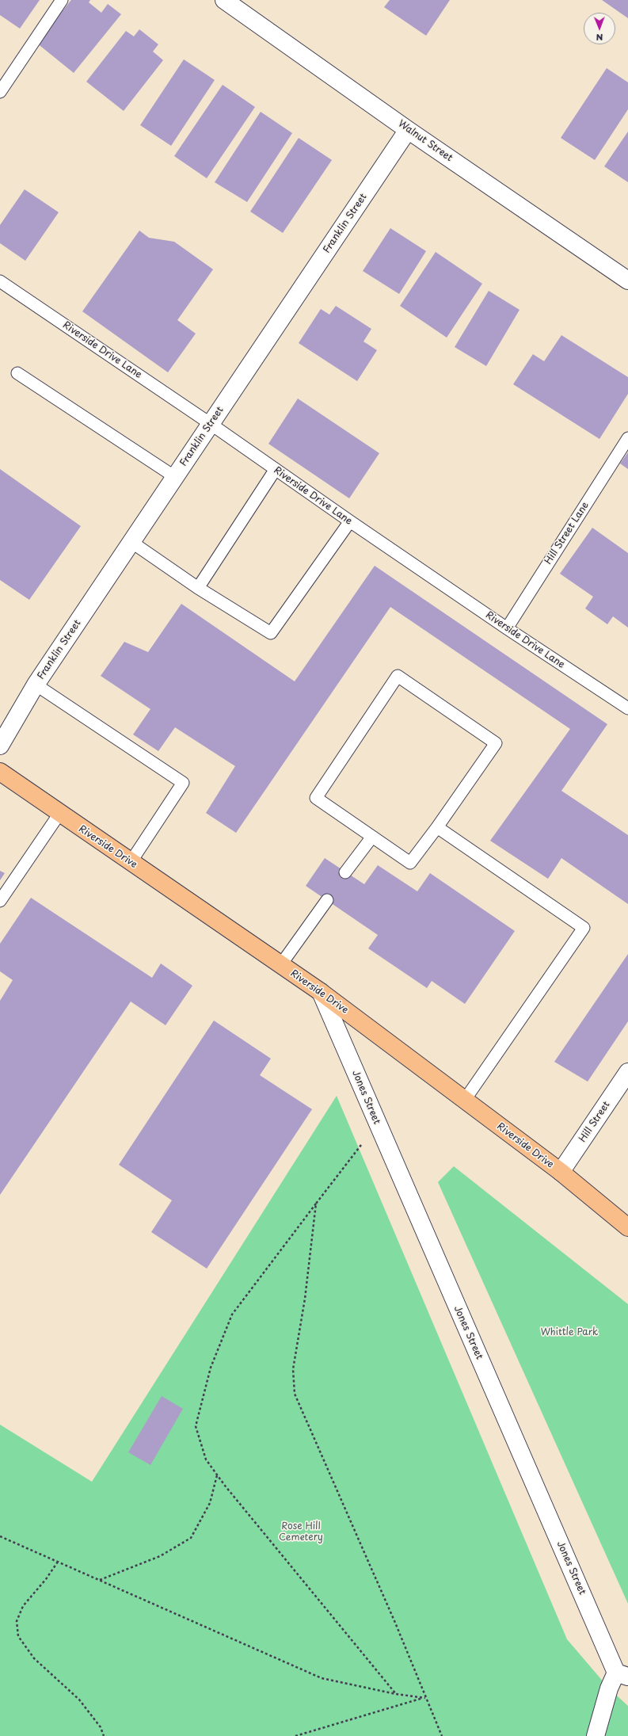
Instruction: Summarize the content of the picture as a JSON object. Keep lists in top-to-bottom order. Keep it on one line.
{"streets":{"main road":["Riverside Drive"],"street":["Walnut Street","Franklin Street","Jones Street","Hill Street"],"lane":["Riverside Drive Lane","Hill Street Lane"]},"crossings":[["Walnut Street","Franklin Street"],["Franklin Street","Riverside Drive Lane"],["Riverside Drive Lane","Hill Street Lane"],["Riverside Drive","Jones Street"],["Riverside Drive","Hill Street"]],"parks":["Whittle Park","Rose Hill Cemetery"],"north":"bottom"}
